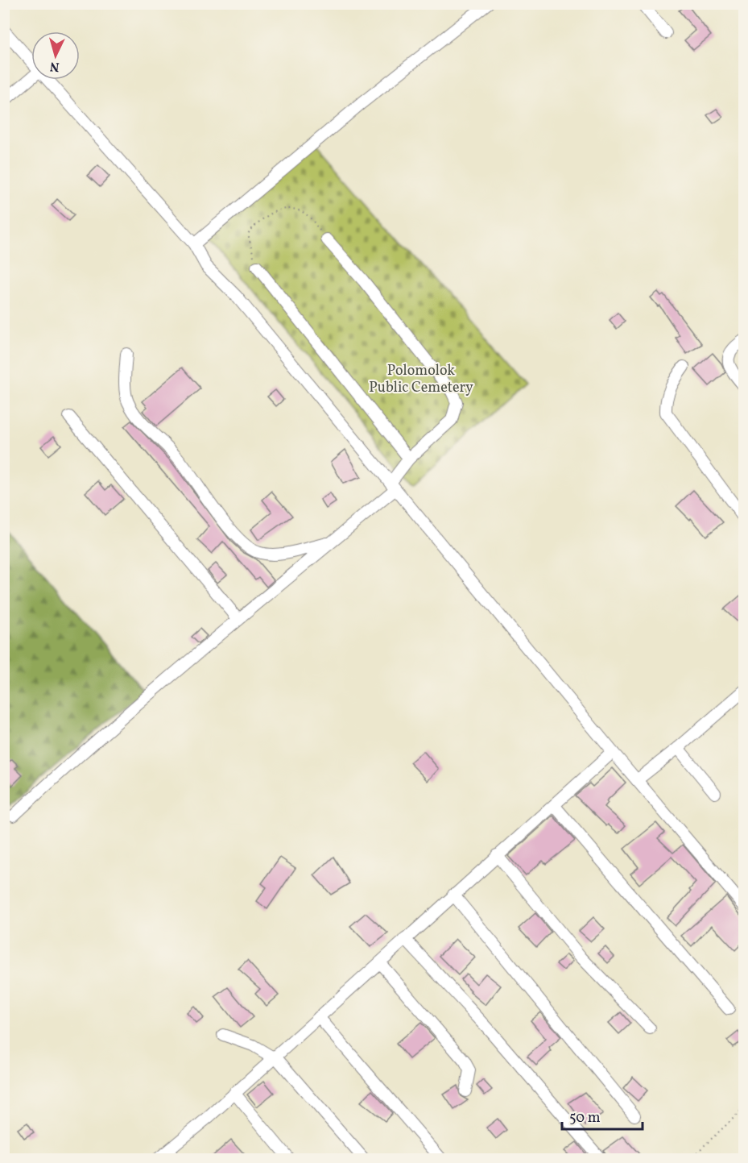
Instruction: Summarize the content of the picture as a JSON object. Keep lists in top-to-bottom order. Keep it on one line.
{"parks":["Polomolok Public Cemetery"],"scale_bar":"50 m","north":"bottom"}
